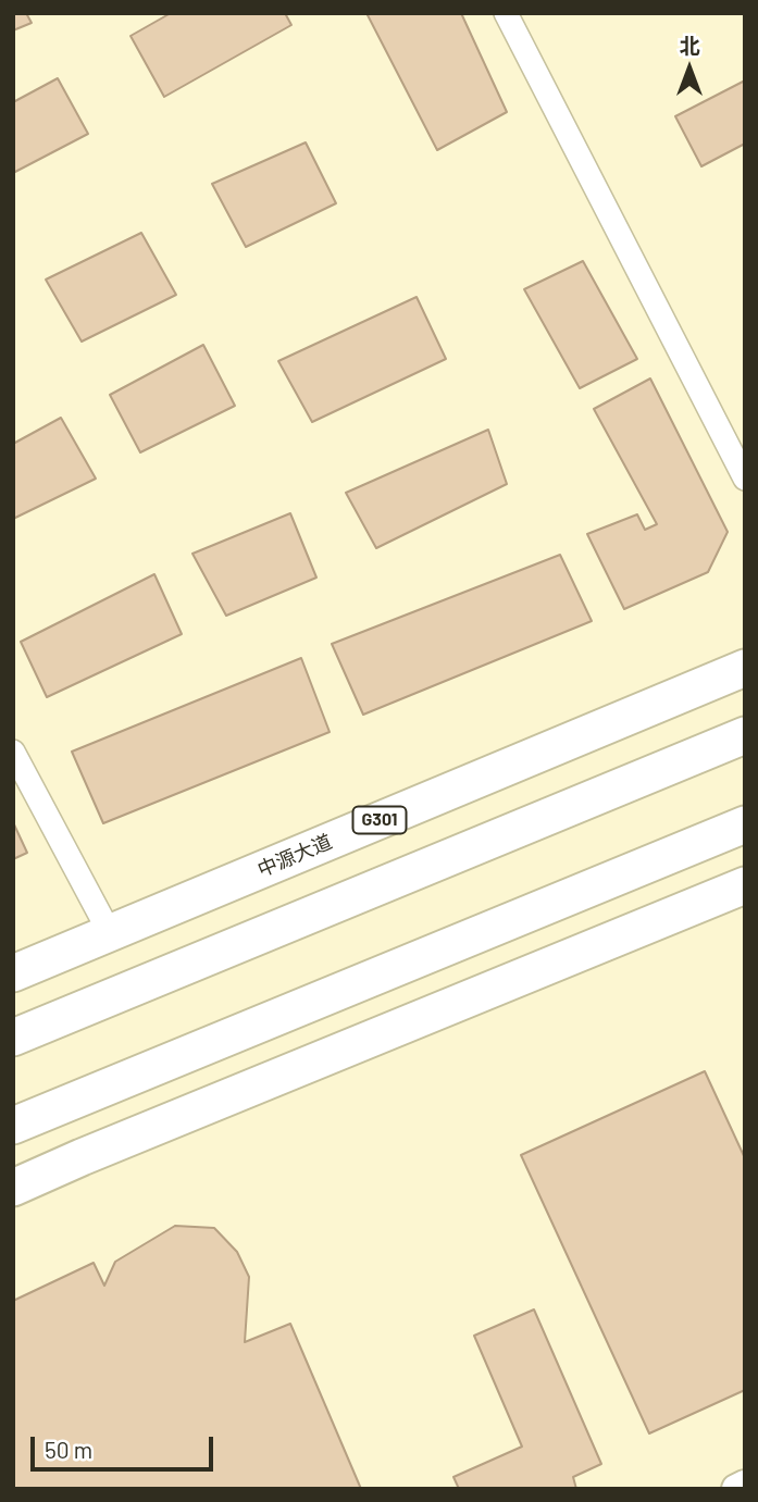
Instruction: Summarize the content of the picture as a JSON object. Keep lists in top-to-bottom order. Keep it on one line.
{"streets":{"highway":["G301","中源大道"]},"scale_bar":"50 m","north":"top"}
